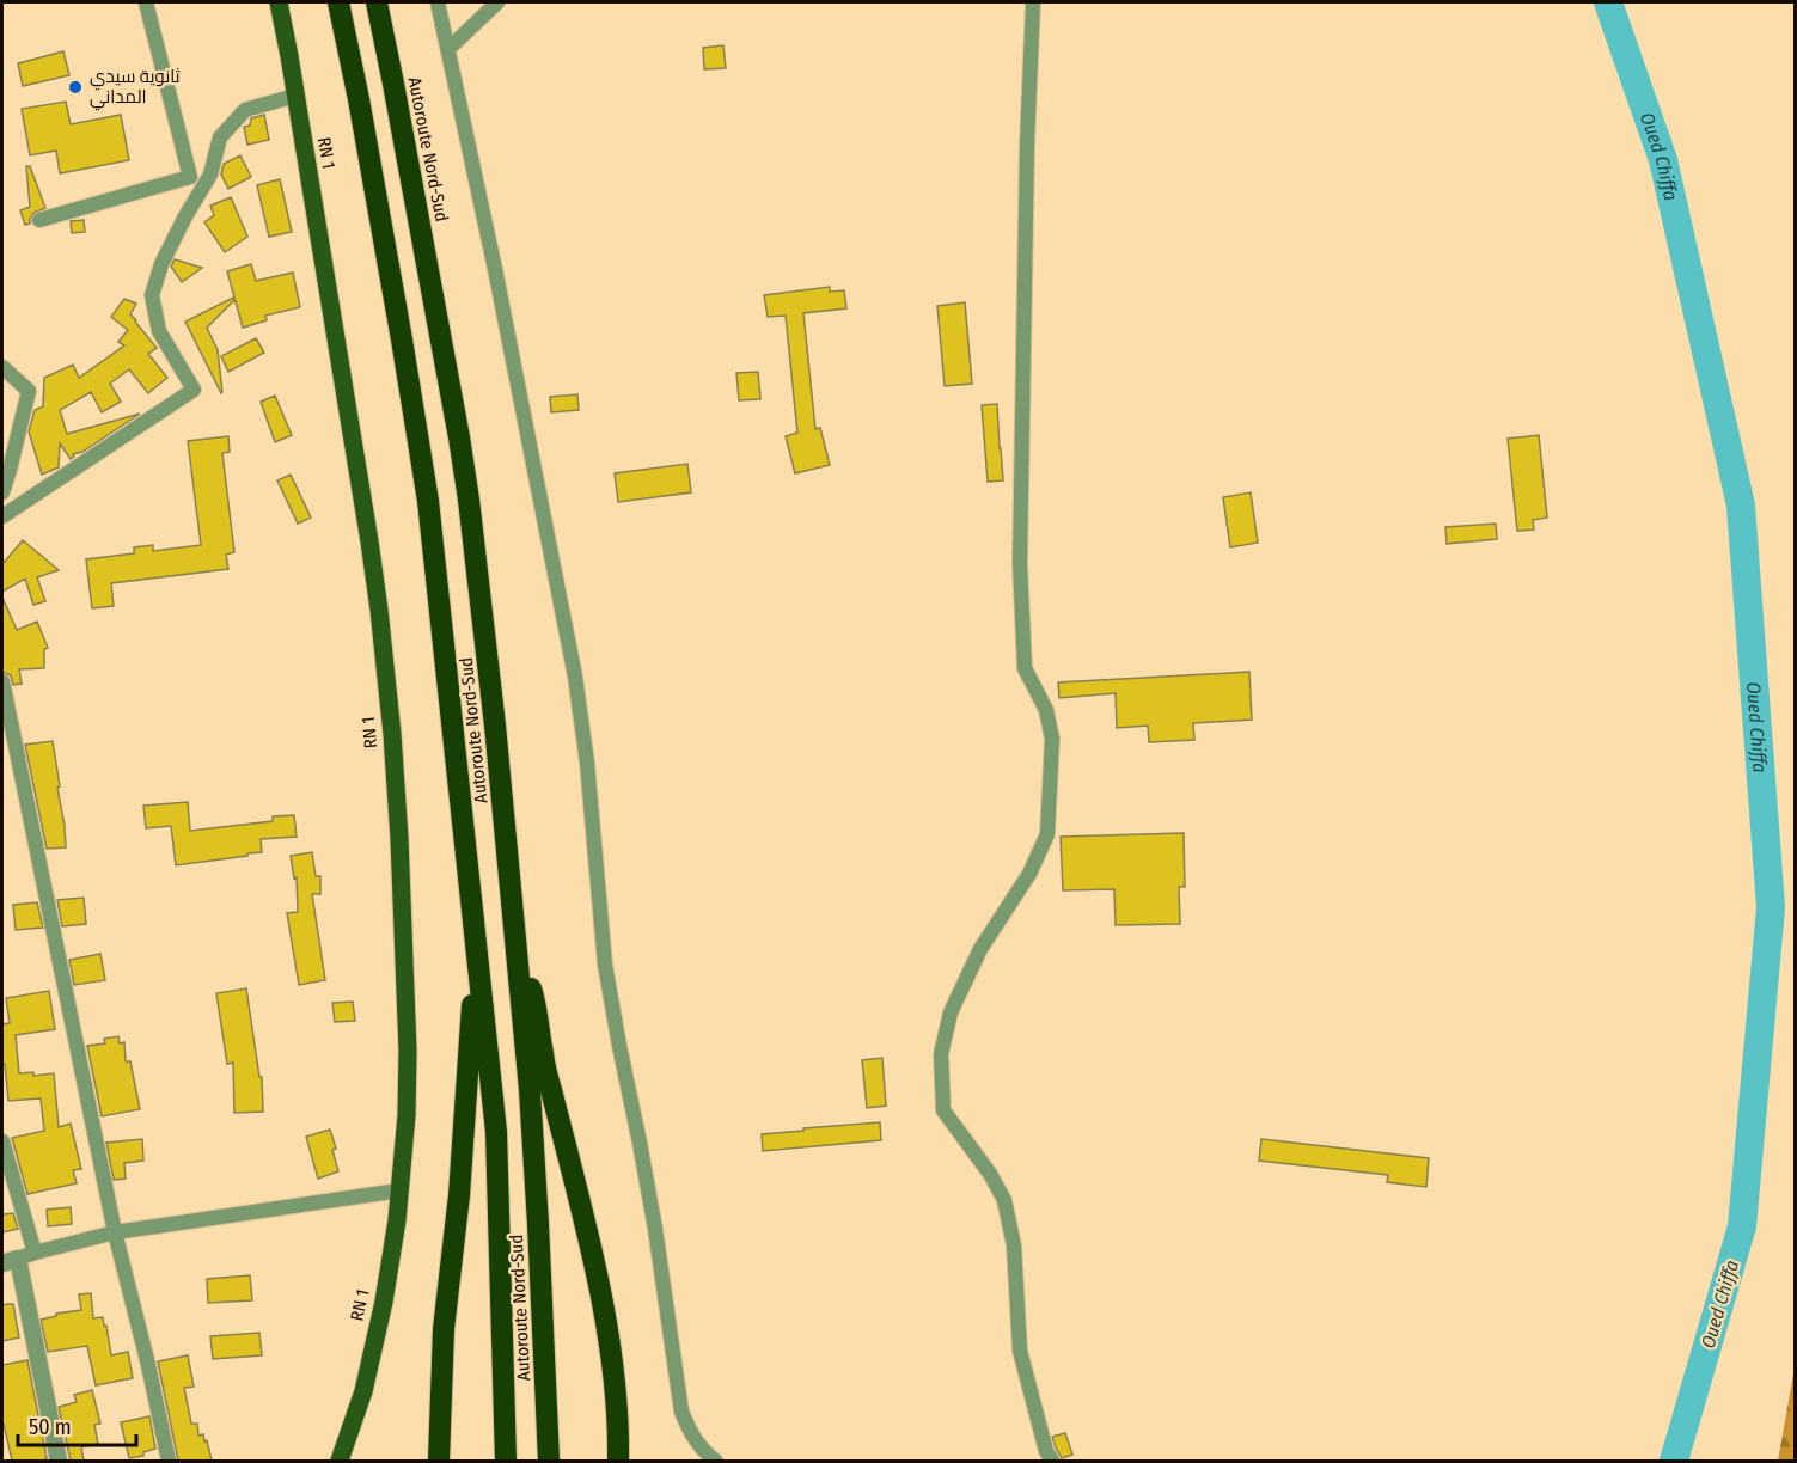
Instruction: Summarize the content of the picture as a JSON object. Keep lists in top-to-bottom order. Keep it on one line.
{"streets":{"highway":["Autoroute Nord-Sud"],"main road":["RN 1"]},"water":["Oued Chiffa"],"places":["ثانوية سيدي المداني"],"scale_bar":"50 m"}
